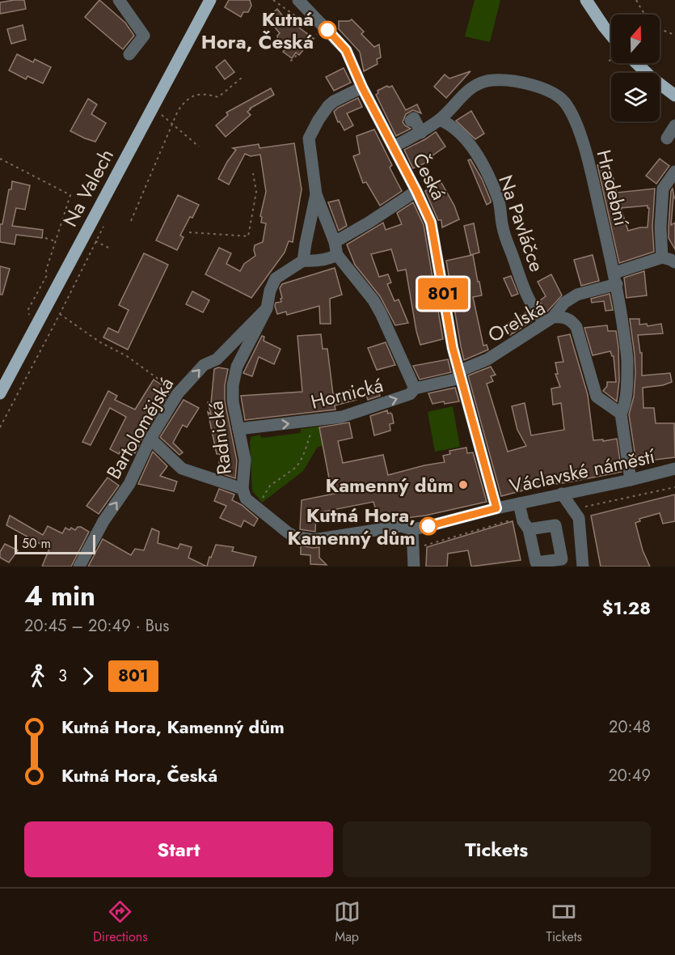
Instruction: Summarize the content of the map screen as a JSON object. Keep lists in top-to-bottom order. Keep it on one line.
{"streets":{"main road":["Na Valech"],"street":["Česká","Hradební","Na Pavláčce","Orelská","Hornická","Bartolomějská","Radnická","Václavské náměstí"]},"crossings":[["Česká","Hradební"],["Česká","Orelská"],["Česká","Hornická"],["Česká","Václavské náměstí"],["Hradební","Na Pavláčce"],["Hradební","Orelská"],["Hradební","Václavské náměstí"],["Na Pavláčce","Orelská"],["Orelská","Hornická"],["Hornická","Radnická"],["Bartolomějská","Radnická"],["Radnická","Václavské náměstí"]],"one_way":["Hornická","Bartolomějská"],"places":["Kutná Hora, Česká","Kamenný dům","Kutná Hora, Kamenný dům"],"lines":["bus line 801"],"scale_bar":"50 m","north":"top","page":{"on_map":"801","scale":"50 m","heading":["4 min","20:45 – 20:49 · Bus","$1.28"],"legs":["3","801"],"list":[{"name":"Kutná Hora, Kamenný dům","value":"20:48"},{"name":"Kutná Hora, Česká","value":"20:49"}],"buttons":["Start","Tickets"],"tabs":["Directions","Map","Tickets"]}}
